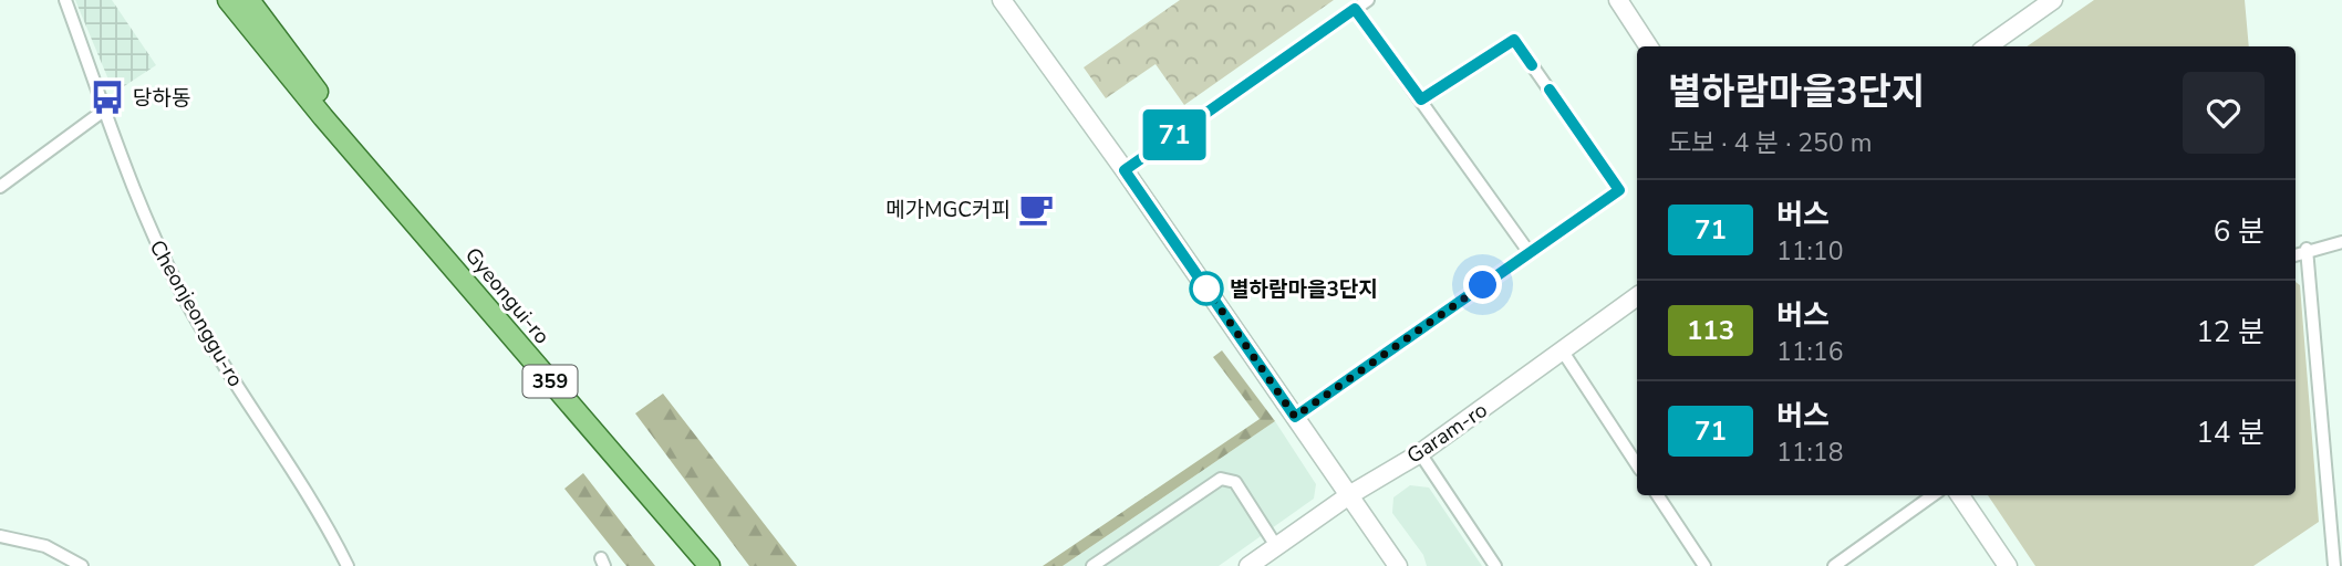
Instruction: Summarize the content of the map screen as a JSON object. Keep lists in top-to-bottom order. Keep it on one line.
{"streets":{"main road":["Gyeongui-ro","359"],"street":["Cheonjeonggu-ro","Garam-ro"]},"places":{"bus stop":["당하동"],"cafe":["메가MGC커피"],"other":["별하람마을3단지"]},"lines":["bus line 71"],"page":{"on_map":"71","heading":["별하람마을3단지","도보 · 4 분 · 250 m"],"list":[{"mark":"71","name":"버스","note":"11:10","value":"6 분"},{"mark":"113","name":"버스","note":"11:16","value":"12 분"},{"mark":"71","name":"버스","note":"11:18","value":"14 분"}]}}
